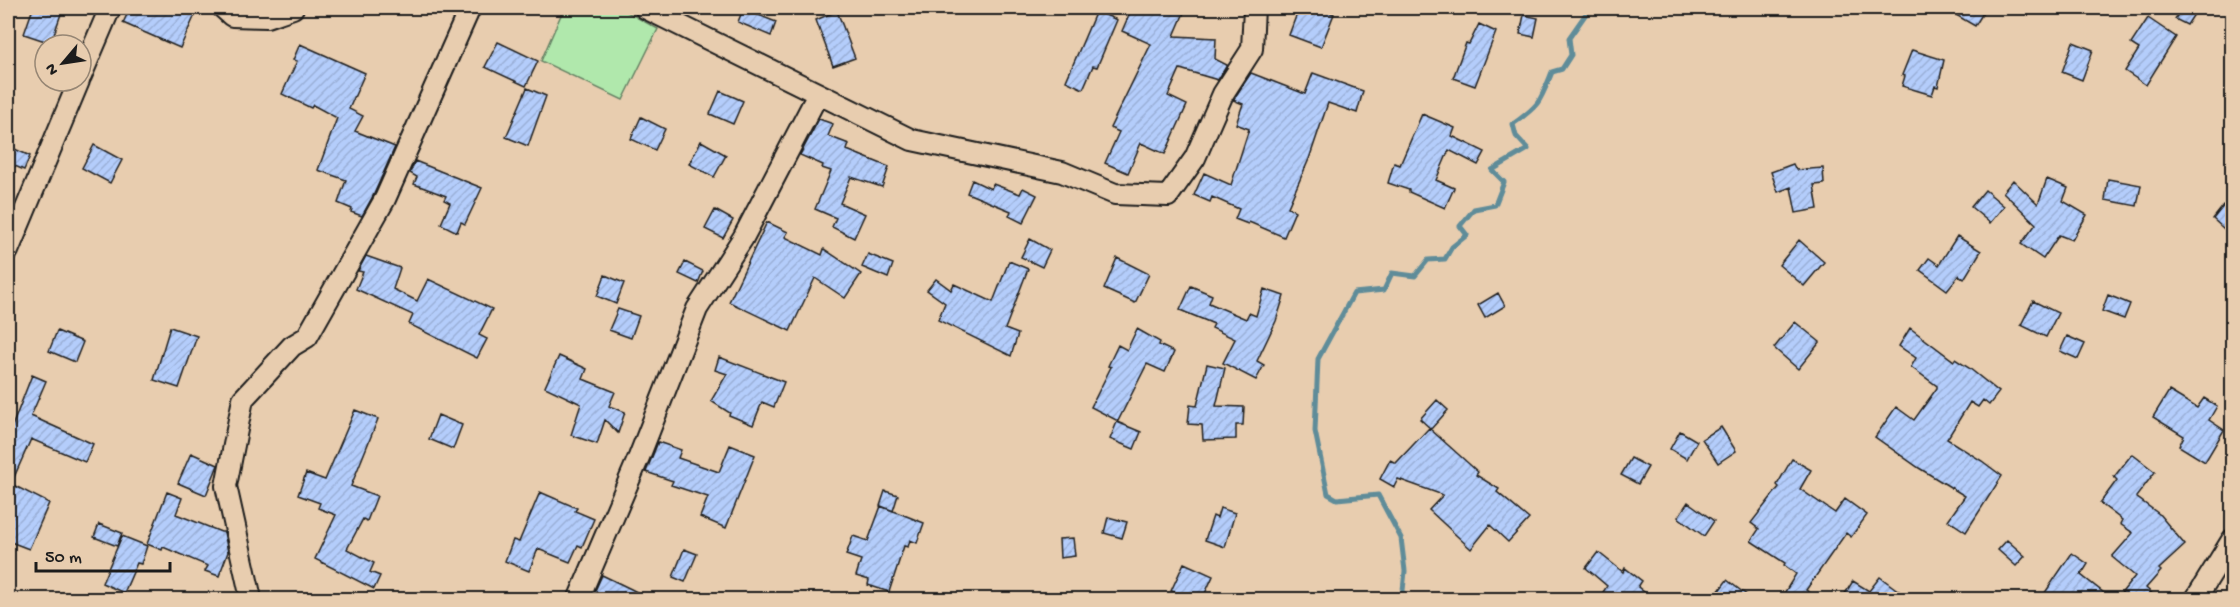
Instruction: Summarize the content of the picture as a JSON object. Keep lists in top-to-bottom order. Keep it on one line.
{"scale_bar":"50 m","north":"bottom left"}
